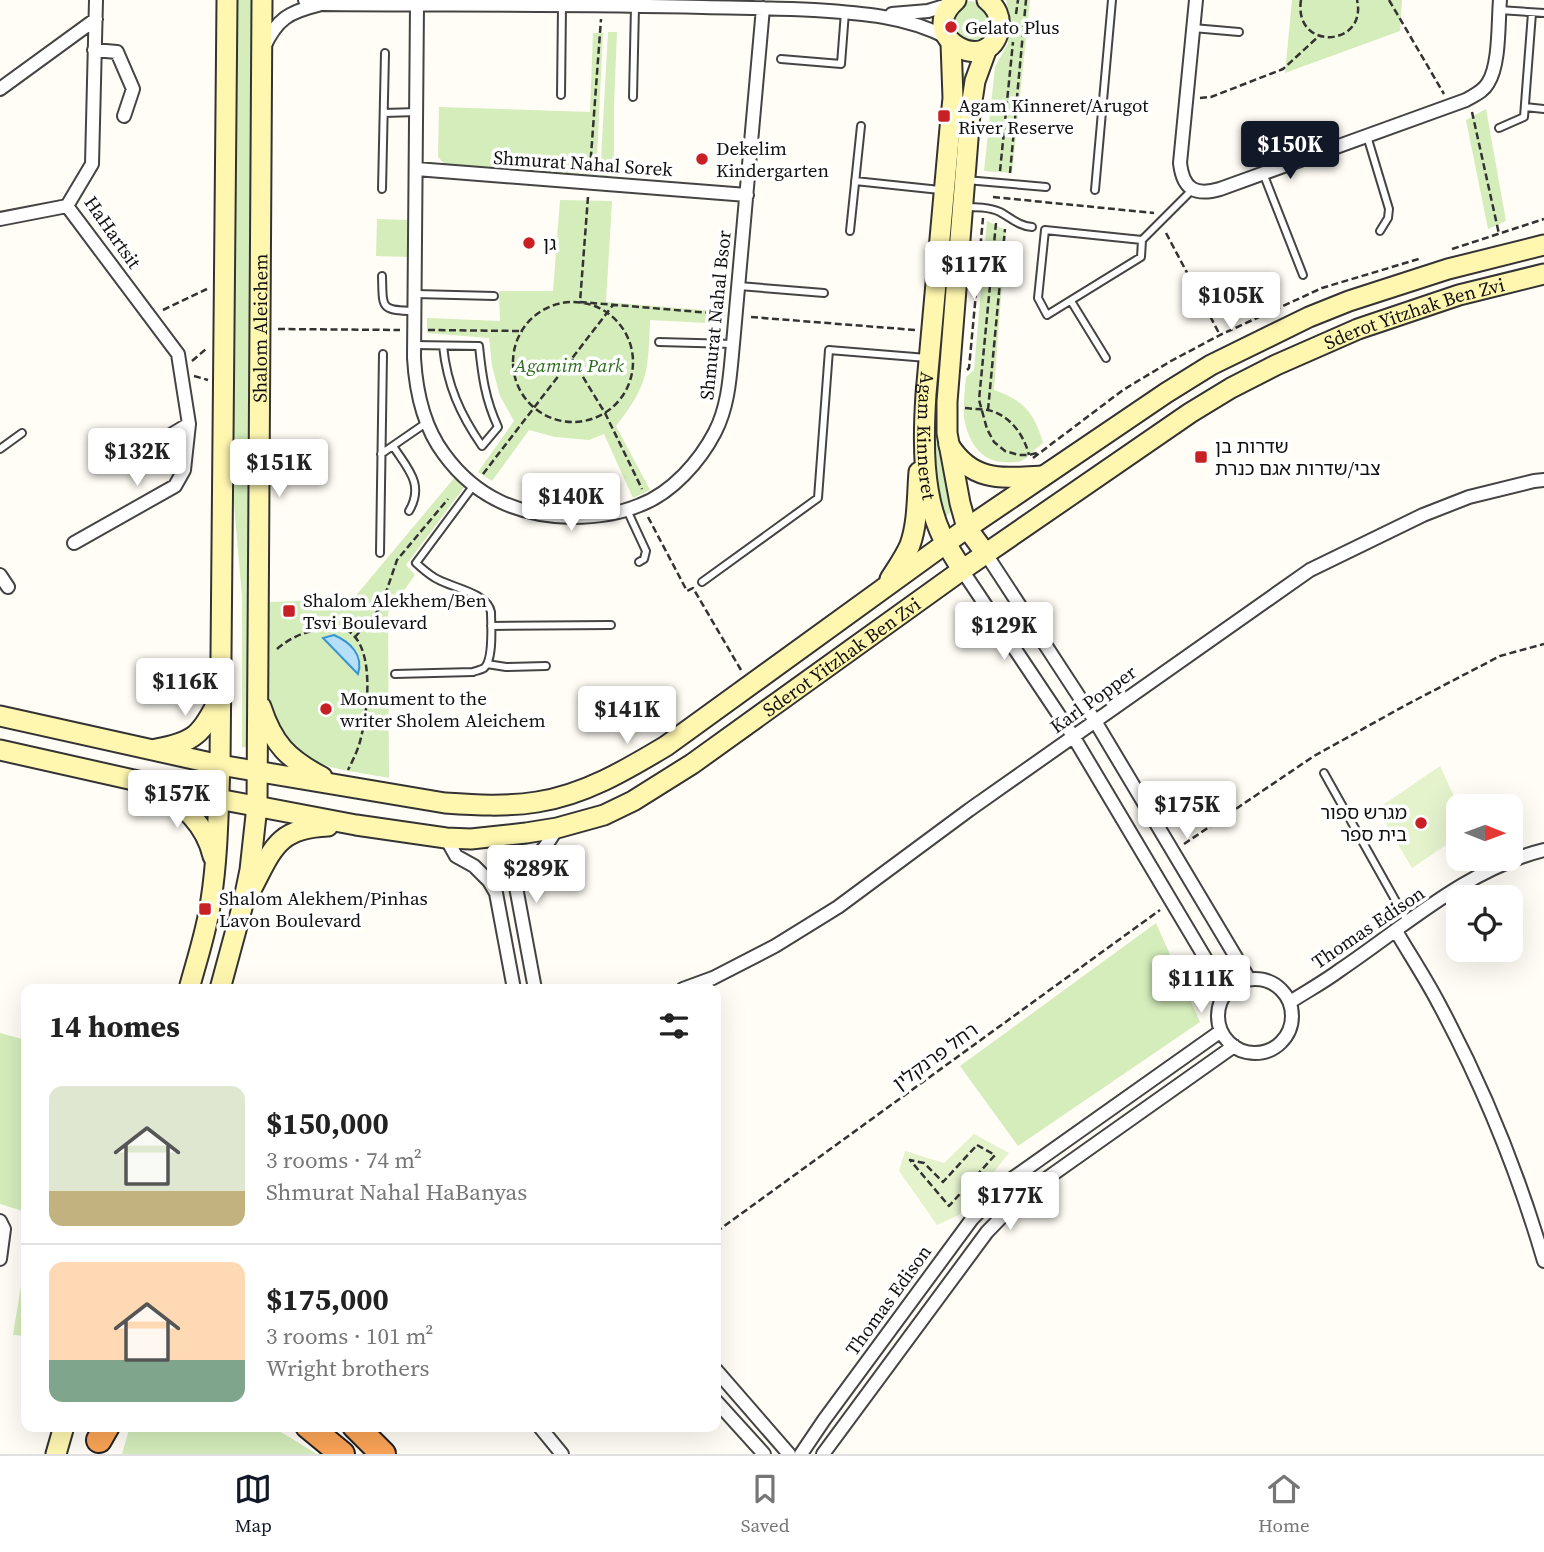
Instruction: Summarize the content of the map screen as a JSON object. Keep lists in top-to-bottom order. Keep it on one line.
{"streets":{"main road":["Sderot Yitzhak Ben Zvi","Shalom Aleichem","Agam Kinneret"],"street":["Shmurat Nahal Sorek","HaHartsit","Shmurat Nahal Bsor","Karl Popper","Thomas Edison"],"path":["רחל פרנקלין"]},"crossings":[["Shmurat Nahal Sorek","Shmurat Nahal Bsor"],["Sderot Yitzhak Ben Zvi","Shalom Aleichem"],["Sderot Yitzhak Ben Zvi","Agam Kinneret"]],"parks":["Agamim Park"],"places":{"other":["Gelato Plus","Dekelim Kindergarten","גן","Monument to the writer Sholem Aleichem","מגרש ספור בית ספר"],"transit":["Agam Kinneret/Arugot River Reserve","שדרות בן צבי/שדרות אגם כנרת","Shalom Alekhem/Ben Tsvi Boulevard","Shalom Alekhem/Pinhas Lavon Boulevard"]},"north":"right","page":{"price":["$150K","$117K","$105K","$132K","$151K","$140K","$129K","$116K","$141K","$157K","$175K","$289K","$111K","$177K"],"heading":"14 homes","list":[{"name":"$150,000","note":"3 rooms · 74 m² · Shmurat Nahal HaBanyas"},{"name":"$175,000","note":"3 rooms · 101 m² · Wright brothers"}],"tabs":["Map","Saved","Home"]}}
